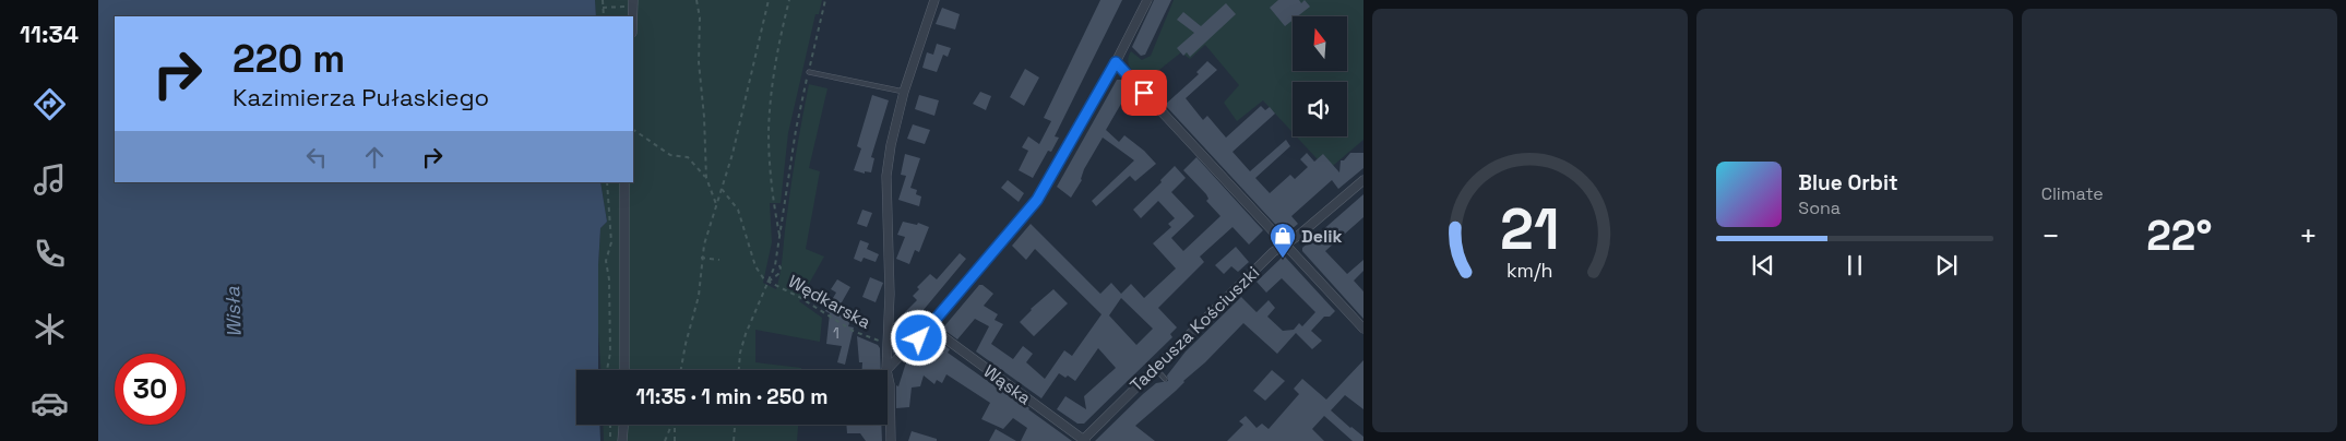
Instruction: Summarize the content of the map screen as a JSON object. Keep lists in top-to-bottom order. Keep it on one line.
{"streets":{"street":["Tadeusza Kościuszki","Wąska"],"path":["Wędkarska"]},"crossings":[["Tadeusza Kościuszki","Wąska"]],"water":["Wisła"],"places":{"shop":["Delik"]},"house_numbers":["1"],"north":"top","page":{"tabs":"11:34","tile":"Climate","turn":["220 m","Kazimierza Pułaskiego"],"song":["Blue Orbit","Sona"],"heat":["−","22°","+"],"limit":"30","trip":"11:35 · 1 min · 250 m","gauge":["21","km/h"]}}
